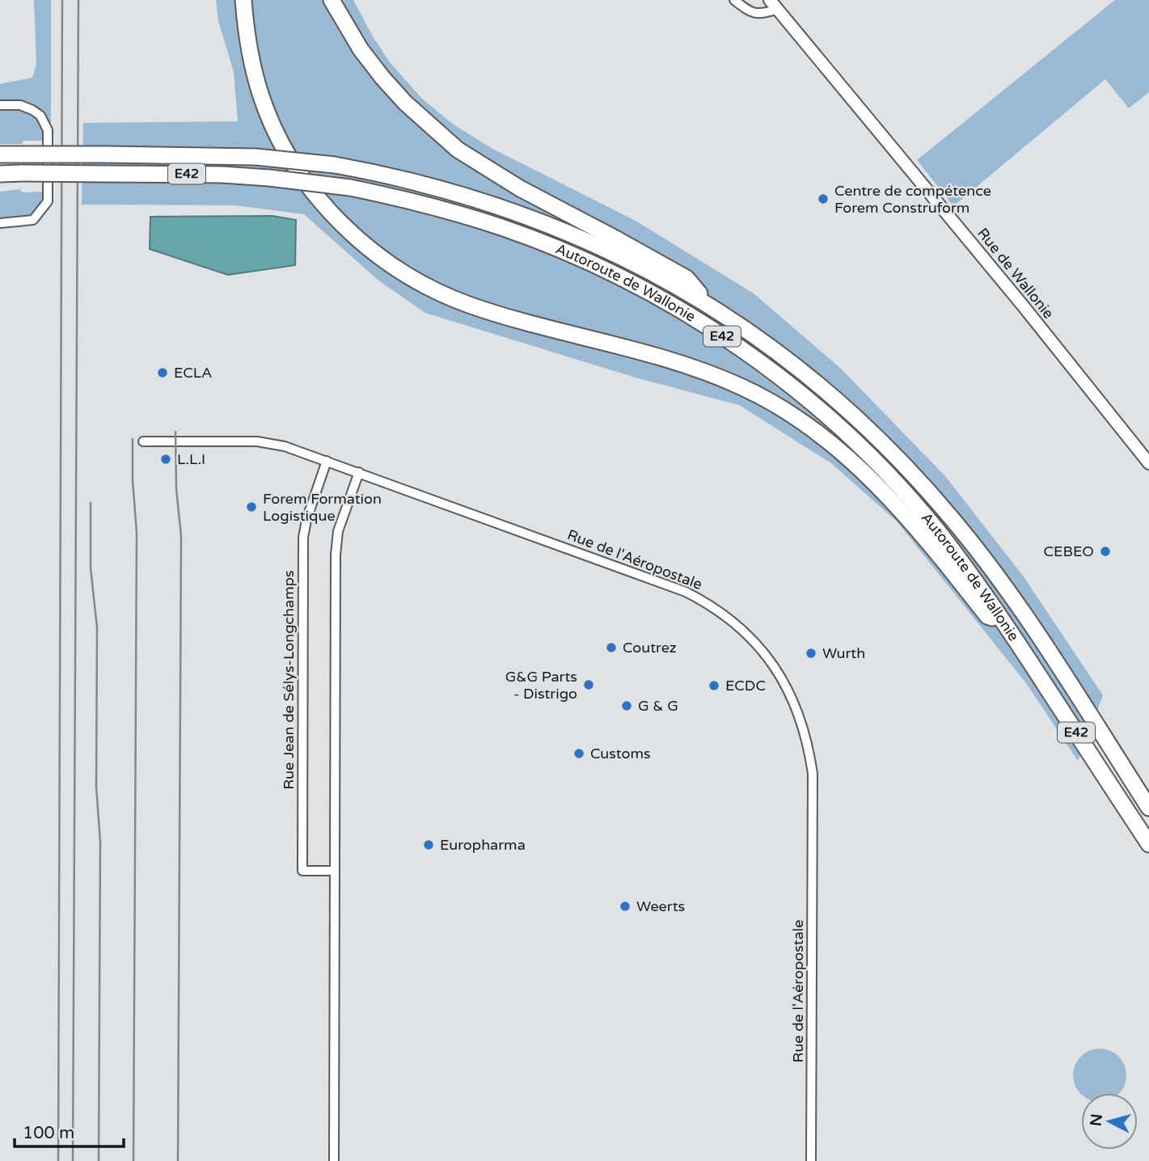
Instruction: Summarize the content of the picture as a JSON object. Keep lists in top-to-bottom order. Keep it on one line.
{"streets":{"highway":["E42","Autoroute de Wallonie"],"street":["Rue de Wallonie","Rue de l'Aéropostale","Rue Jean de Sélys-Longchamps"]},"crossings":[["Rue de l'Aéropostale","Rue Jean de Sélys-Longchamps"]],"places":["Centre de compétence Forem Construform","ECLA","L.L.I","Forem Formation Logistique","CEBEO","Coutrez","Wurth","G&G Parts - Distrigo","ECDC","G & G","Customs","Europharma","Weerts"],"scale_bar":"100 m","north":"left"}
